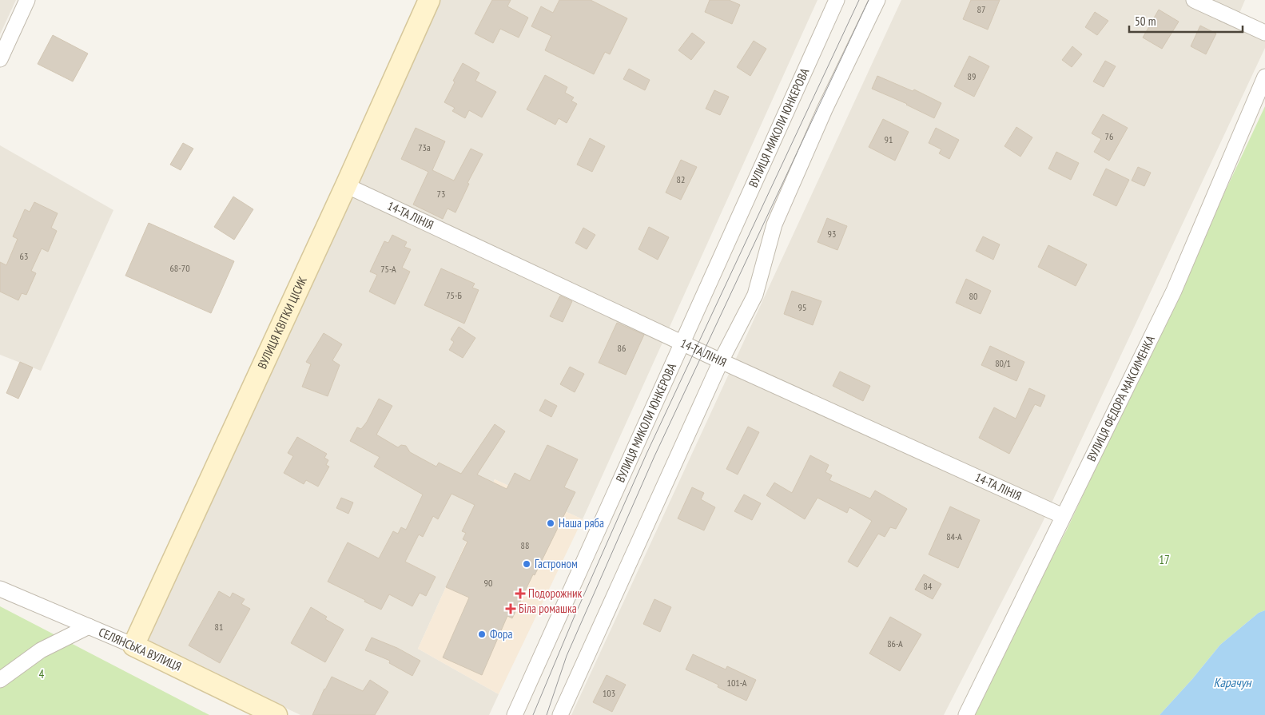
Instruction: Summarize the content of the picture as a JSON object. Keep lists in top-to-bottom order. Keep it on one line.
{"streets":{"street":["ВУЛИЦЯ МИКОЛИ ЮНКЕРОВА","14-ТА ЛІНІЯ","ВУЛИЦЯ КВІТКИ ЦІСИК","ВУЛИЦЯ ФЕДОРА МАКСИМЕНКА","СЕЛЯНСЬКА ВУЛИЦЯ"]},"crossings":[["ВУЛИЦЯ МИКОЛИ ЮНКЕРОВА","14-ТА ЛІНІЯ"],["14-ТА ЛІНІЯ","ВУЛИЦЯ КВІТКИ ЦІСИК"],["14-ТА ЛІНІЯ","ВУЛИЦЯ ФЕДОРА МАКСИМЕНКА"],["ВУЛИЦЯ КВІТКИ ЦІСИК","СЕЛЯНСЬКА ВУЛИЦЯ"]],"water":["Карачун"],"parks":["17","4"],"places":{"other":["Наша ряба","Гастроном","Фора"],"health":["Подорожник","Біла ромашка"]},"house_numbers":["87","89","76","91","73а","82","73","93","63","68-70","75-А","75-Б","80","95","86","80/1","84-А","88","90","84","81","86-А","101-А","103"],"scale_bar":"50 m"}
